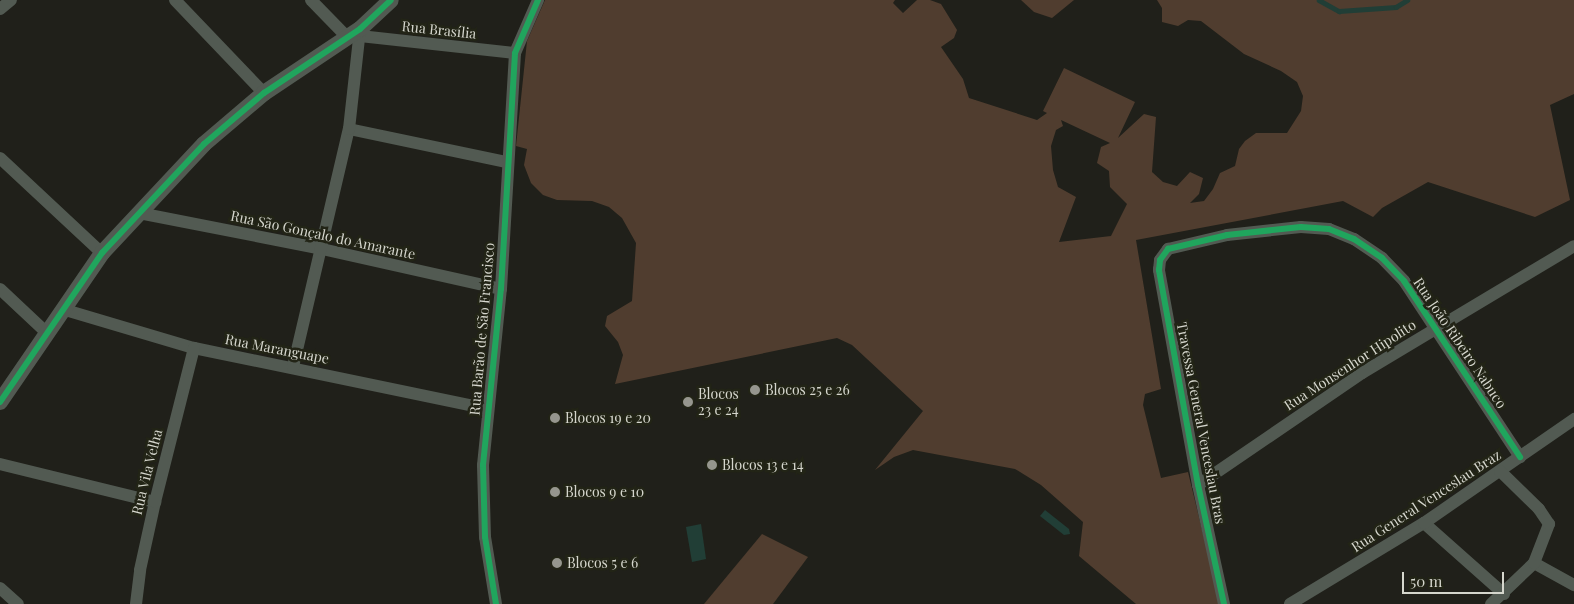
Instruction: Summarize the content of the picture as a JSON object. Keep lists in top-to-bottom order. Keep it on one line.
{"streets":{"street":["Rua Brasília","Rua São Gonçalo do Amarante","Rua Barão de São Francisco","Rua João Ribeiro Nabuco","Rua Maranguape","Rua Monsenhor Hipolito","Travessa General Venceslau Bras","Rua Vila Velha","Rua General Venceslau Braz"]},"crossings":[["Rua Brasília","Rua Barão de São Francisco"],["Rua São Gonçalo do Amarante","Rua Barão de São Francisco"],["Rua Barão de São Francisco","Rua Maranguape"],["Rua João Ribeiro Nabuco","Rua Monsenhor Hipolito"],["Rua João Ribeiro Nabuco","Travessa General Venceslau Bras"],["Rua João Ribeiro Nabuco","Rua General Venceslau Braz"],["Rua Maranguape","Rua Vila Velha"],["Rua Monsenhor Hipolito","Travessa General Venceslau Bras"]],"places":["Blocos 25 e 26","Blocos 23 e 24","Blocos 19 e 20","Blocos 13 e 14","Blocos 9 e 10","Blocos 5 e 6"],"scale_bar":"50 m"}
